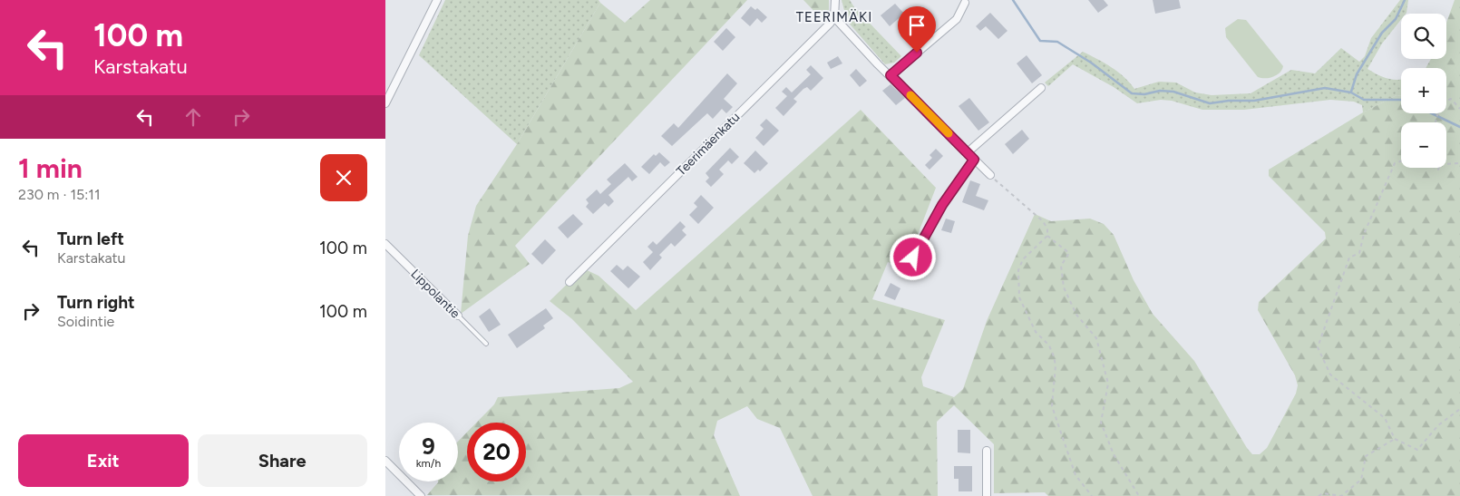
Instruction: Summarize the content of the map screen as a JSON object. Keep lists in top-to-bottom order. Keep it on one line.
{"streets":{"street":["Teerimäenkatu","Lippolantie"]},"districts":["TEERIMÄKI"],"page":{"turn":["100 m","Karstakatu"],"map_buttons":["+","−"],"heading":["1 min","230 m · 15:11"],"list":[{"name":"Turn left","note":"Karstakatu","value":"100 m"},{"name":"Turn right","note":"Soidintie","value":"100 m"}],"speed":"9 km/h","limit":"20","buttons":["Exit","Share"]}}
